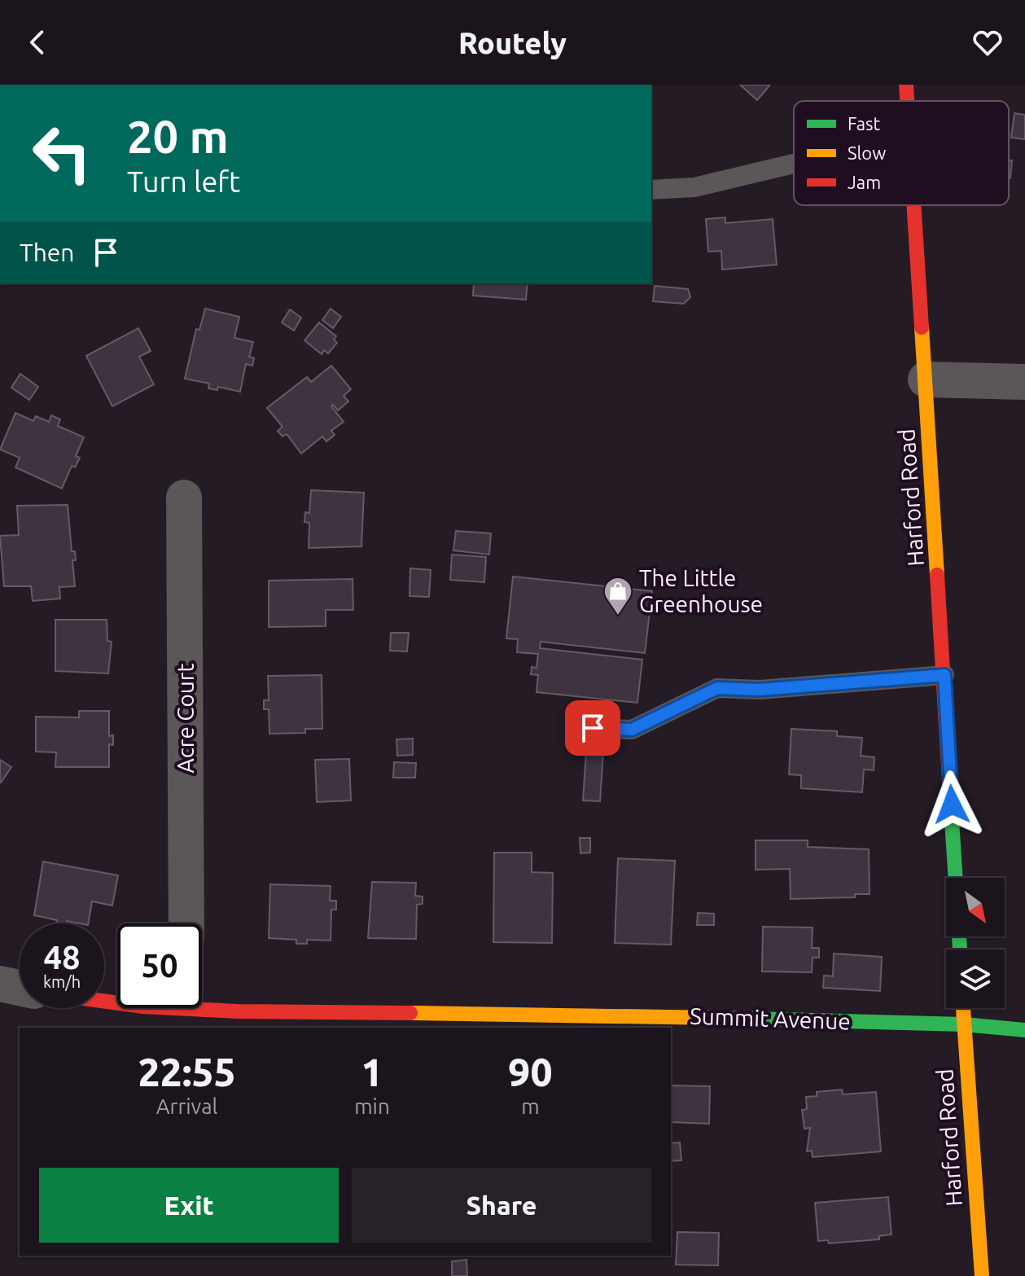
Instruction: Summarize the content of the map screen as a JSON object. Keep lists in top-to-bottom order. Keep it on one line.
{"streets":{"main road":["Harford Road","Summit Avenue"],"street":["Acre Court"]},"crossings":[["Harford Road","Summit Avenue"]],"places":{"shop":["The Little Greenhouse"]},"legend":["Fast","Slow","Jam"],"north":"bottom right","page":{"header":"Routely","turn":["20 m","Turn left"],"then":"Then","speed":"48 km/h","limit":"50","eta":["22:55","Arrival","1","min","90","m"],"buttons":["Exit","Share"]}}
